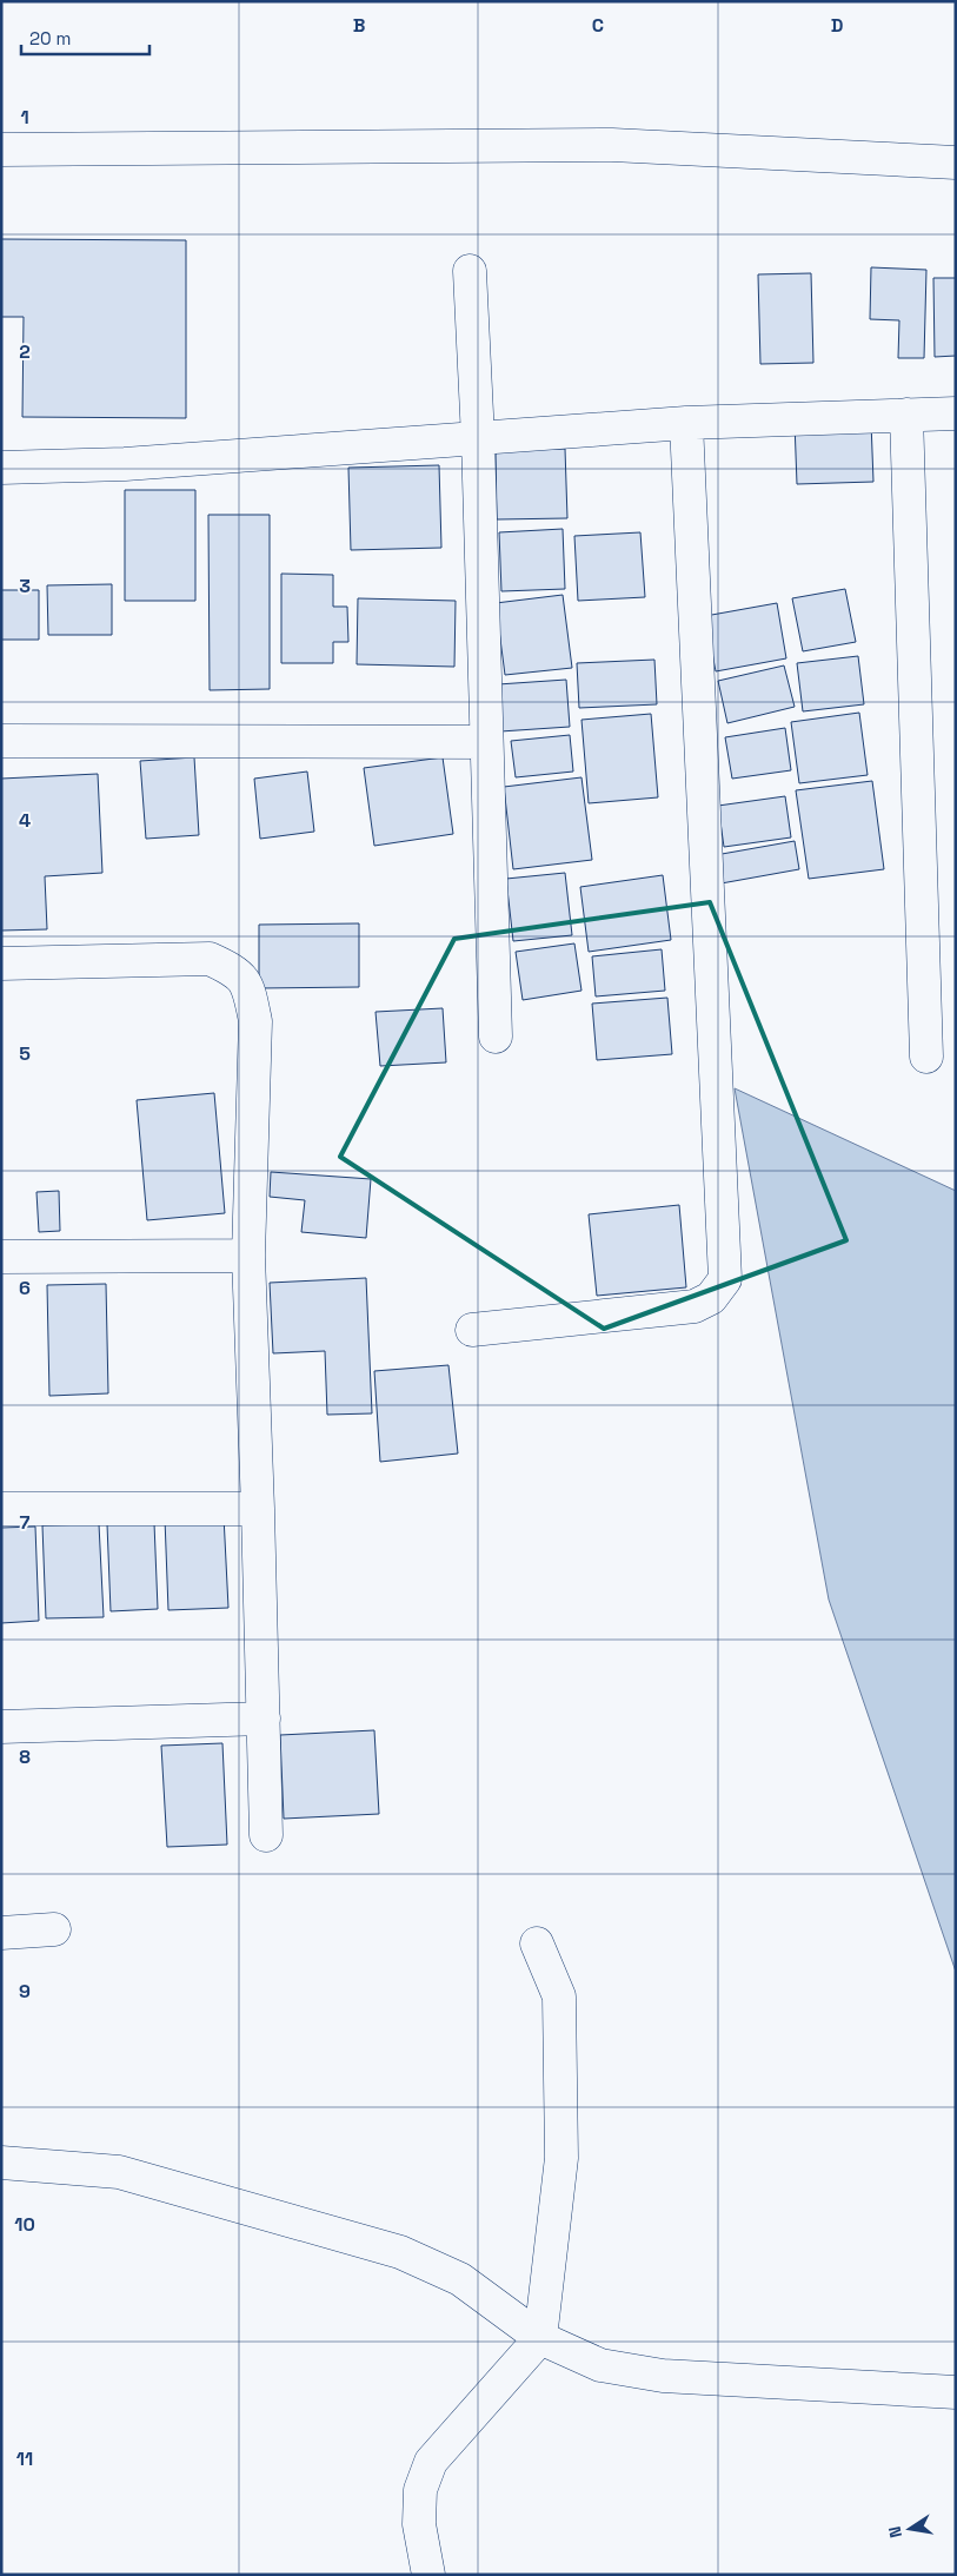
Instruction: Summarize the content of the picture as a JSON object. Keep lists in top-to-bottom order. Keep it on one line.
{"scale_bar":"20 m","north":"left","grid":{"columns":["B","C","D"],"rows":["1","2","3","4","5","6","7","8","9","10","11"]}}
